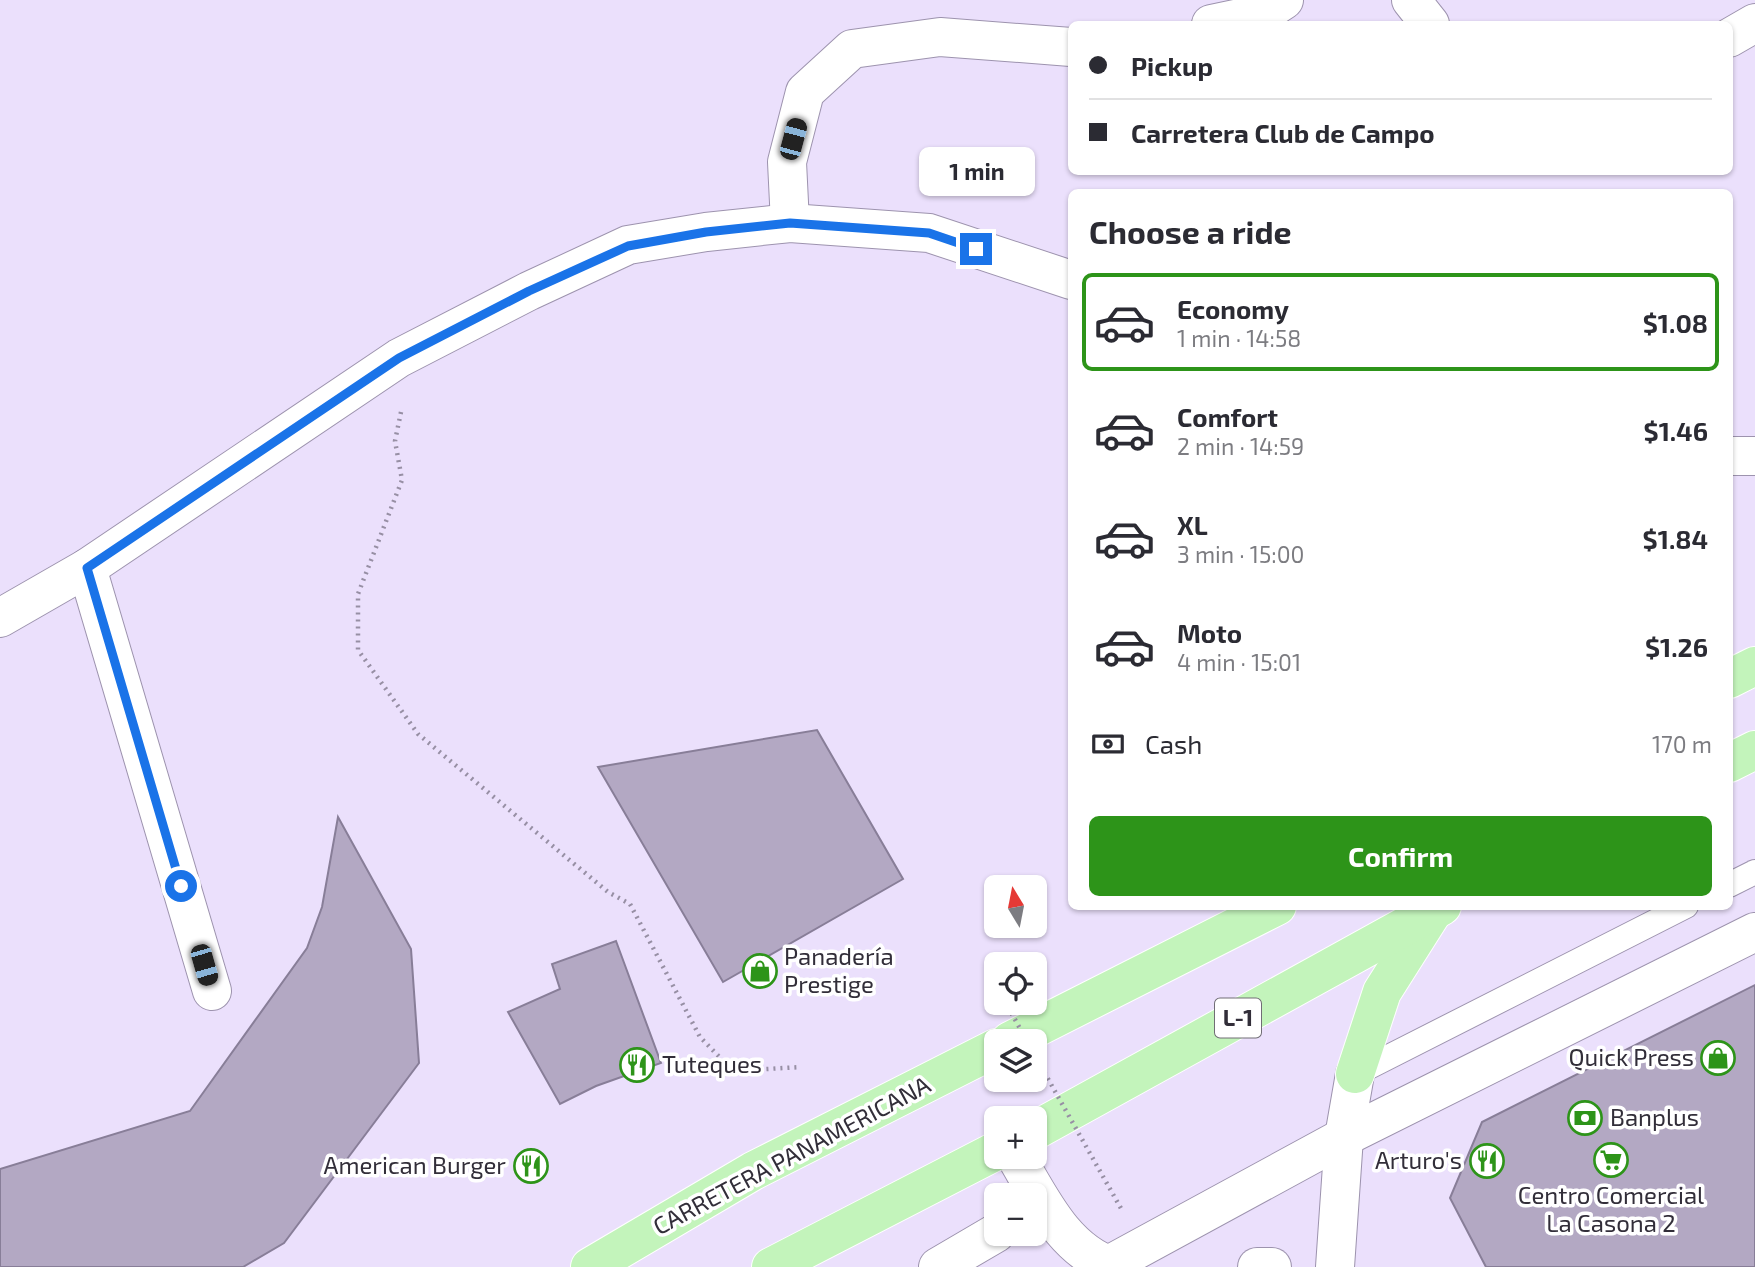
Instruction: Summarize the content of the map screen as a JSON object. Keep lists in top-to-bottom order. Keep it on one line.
{"streets":{"main road":["L-1","CARRETERA PANAMERICANA"]},"places":{"shop":["Panadería Prestige","Quick Press"],"restaurant":["Tuteques","Arturo's","American Burger"],"bank":["Banplus"],"supermarket":["Centro Comercial La Casona 2"]},"north":"top","page":{"banner":["Pickup","Carretera Club de Campo"],"bubble":"1 min","heading":"Choose a ride","list":[{"name":"Economy","note":"1 min · 14:58","value":"$1.08"},{"name":"Comfort","note":"2 min · 14:59","value":"$1.46"},{"name":"XL","note":"3 min · 15:00","value":"$1.84"},{"name":"Moto","note":"4 min · 15:01","value":"$1.26"}],"pay":["Cash","170 m"],"buttons":"Confirm","map_buttons":["+","−"]}}
